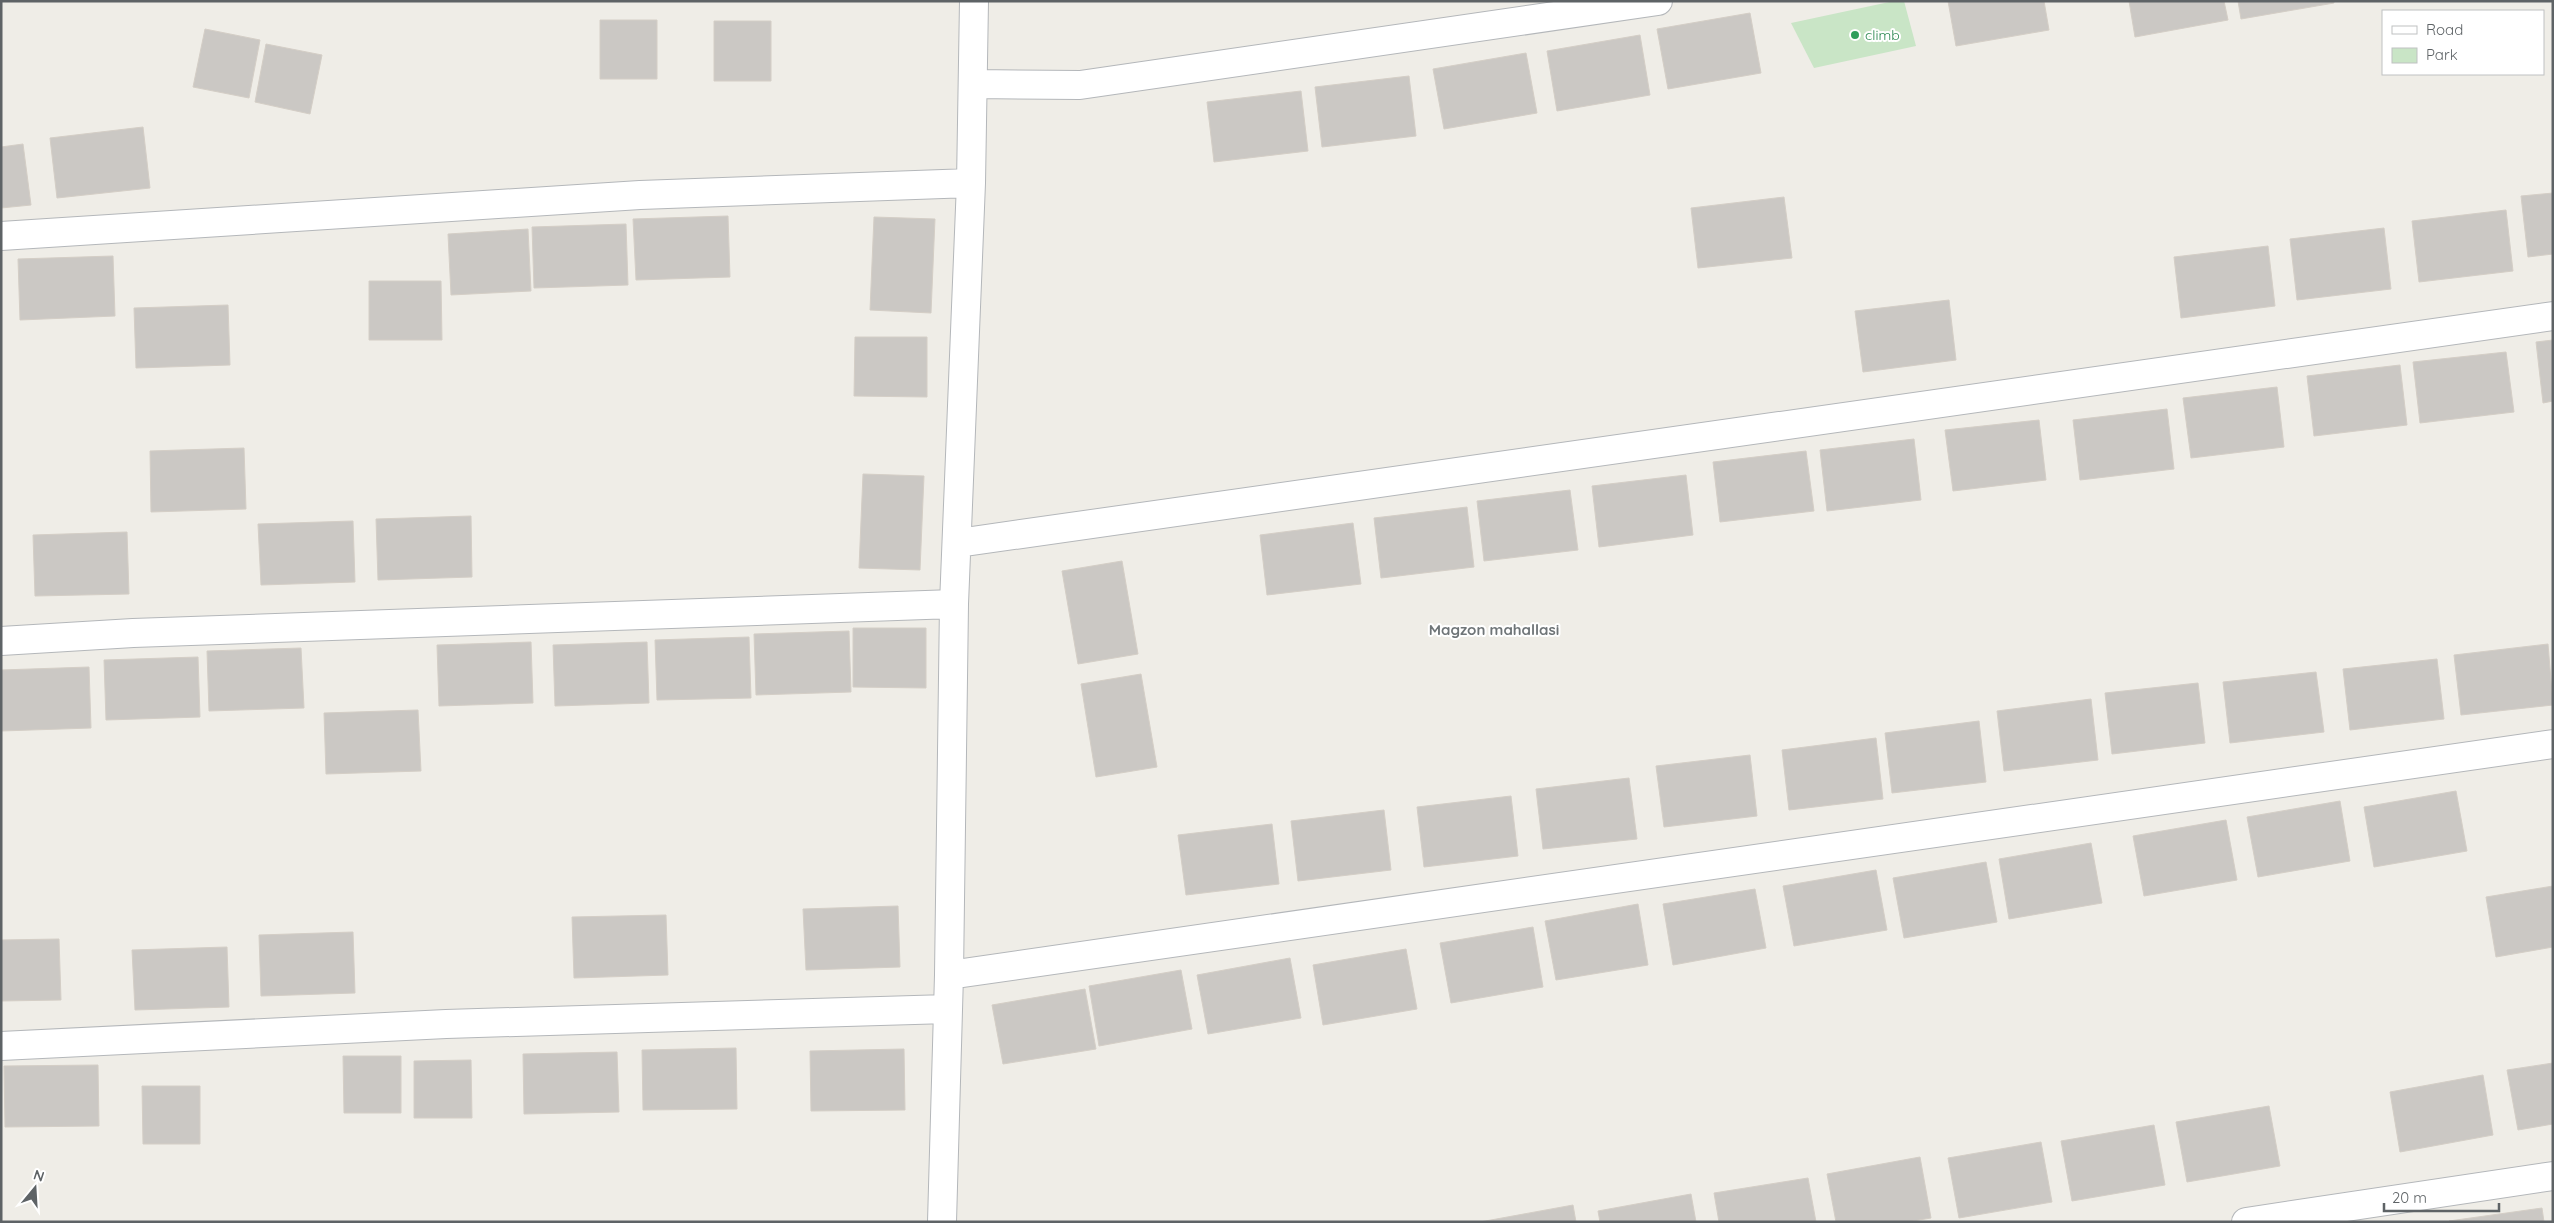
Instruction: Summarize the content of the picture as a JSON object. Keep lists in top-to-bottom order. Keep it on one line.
{"districts":["Magzon mahallasi"],"places":["climb"],"legend":["Road","Park"],"scale_bar":"20 m","north":"top"}
